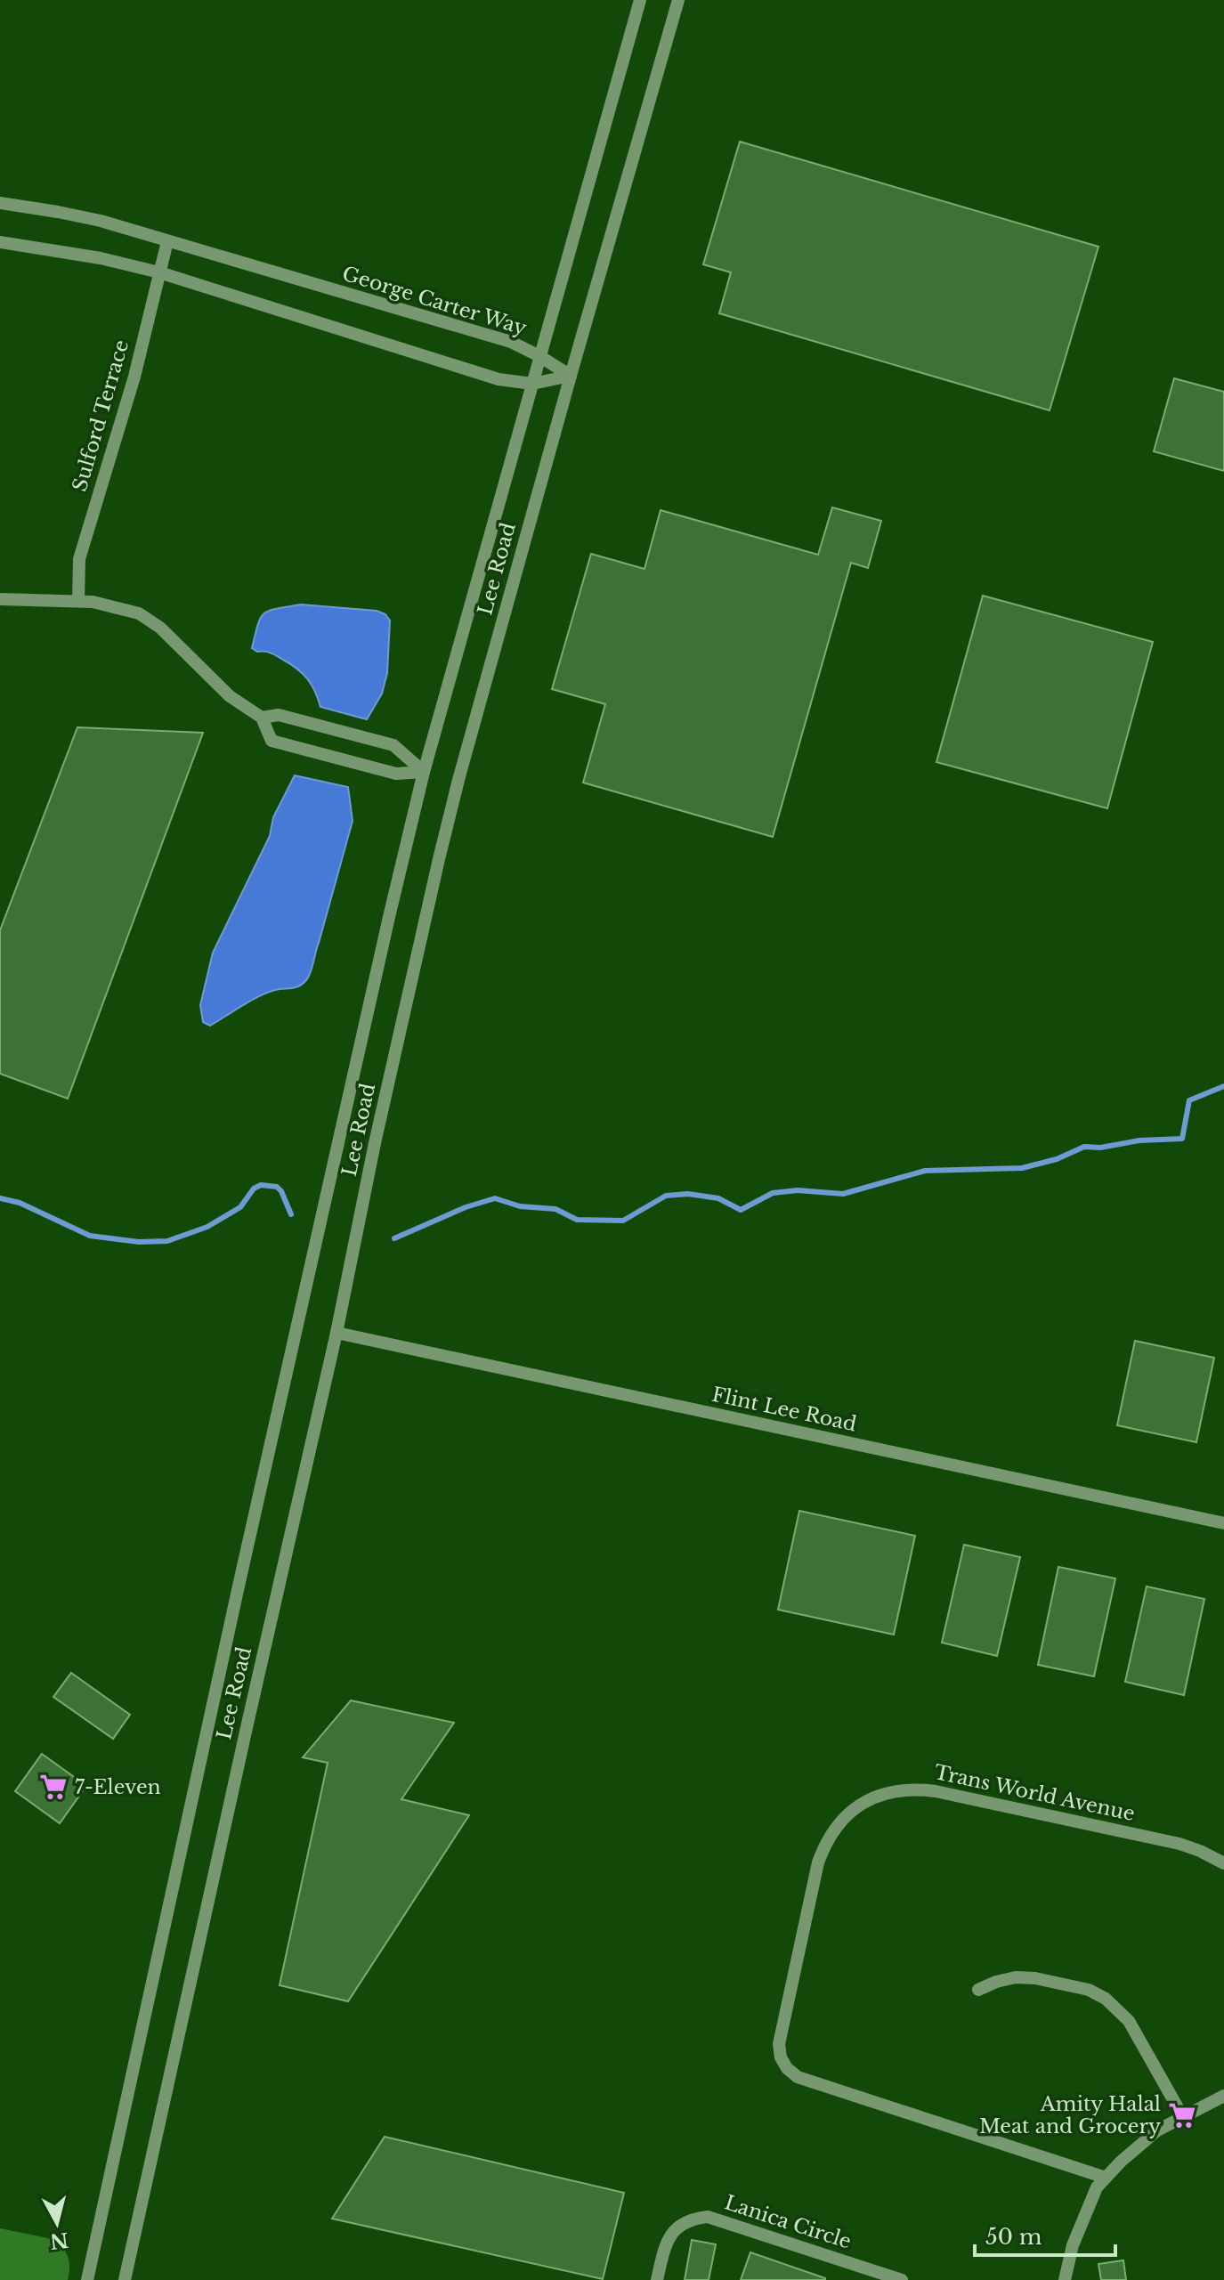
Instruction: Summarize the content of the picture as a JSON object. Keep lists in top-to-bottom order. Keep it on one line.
{"streets":{"street":["George Carter Way","Sulford Terrace","Lee Road","Flint Lee Road","Trans World Avenue","Lanica Circle"]},"crossings":[["George Carter Way","Sulford Terrace"],["George Carter Way","Lee Road"],["Lee Road","Flint Lee Road"]],"places":{"supermarket":["7-Eleven","Amity Halal Meat and Grocery"]},"scale_bar":"50 m","north":"bottom"}
